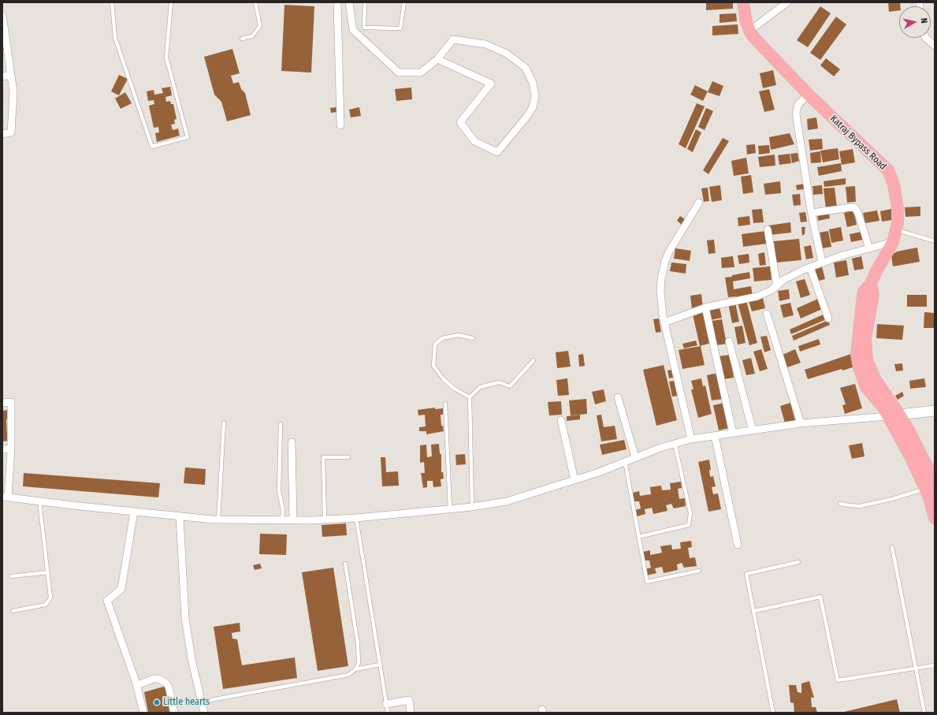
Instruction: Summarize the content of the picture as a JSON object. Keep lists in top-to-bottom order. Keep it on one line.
{"streets":{"highway":["Katraj Bypass Road"]},"places":["Little hearts"],"north":"right"}
